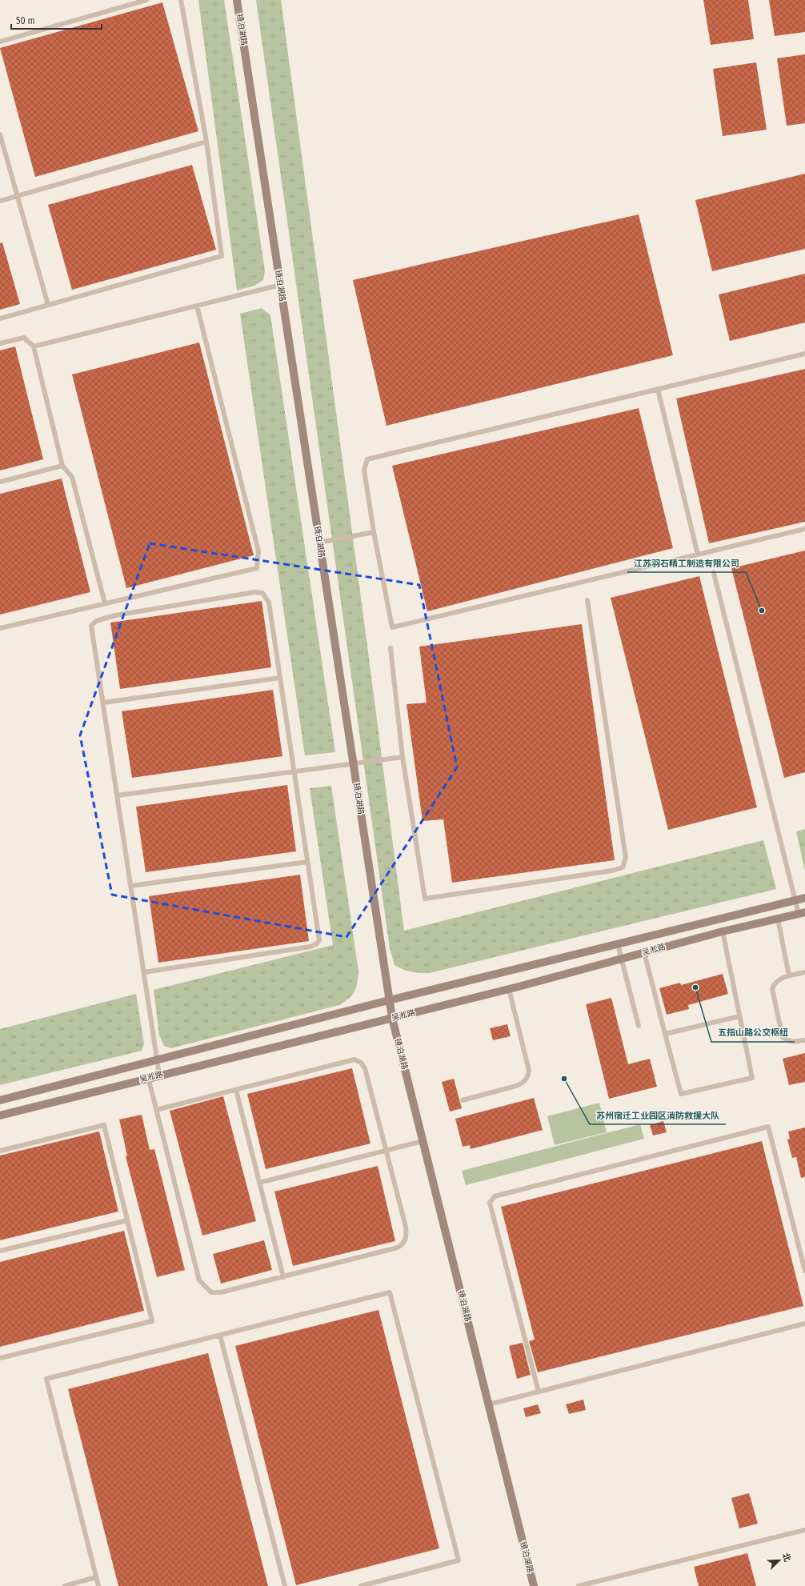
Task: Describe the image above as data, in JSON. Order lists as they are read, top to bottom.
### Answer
{
  "streets": {
    "main road": ["镜泊湖路", "吴淞路"]
  },
  "crossings": [
    ["镜泊湖路", "吴淞路"]
  ],
  "places": ["江苏羽石精工制造有限公司", "五指山路公交枢纽", "苏州宿迁工业园区消防救援大队"],
  "scale_bar": "50 m",
  "north": "top right"
}
